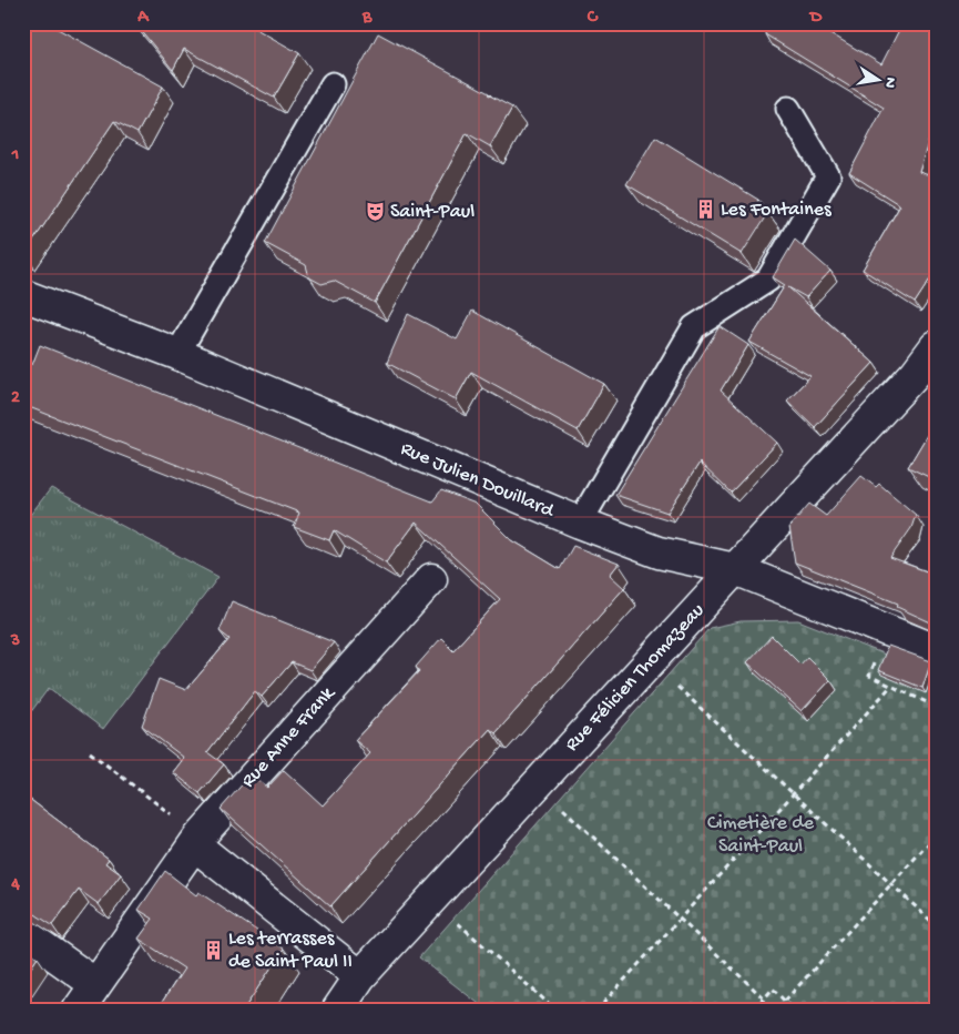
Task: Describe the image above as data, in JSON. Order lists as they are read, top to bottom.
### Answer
{
  "streets": {
    "street": ["Rue Julien Douillard", "Rue Félicien Thomazeau", "Rue Anne Frank"]
  },
  "crossings": [
    ["Rue Julien Douillard", "Rue Félicien Thomazeau"]
  ],
  "parks": ["Cimetière de Saint-Paul"],
  "places": {
    "building": ["Les Fontaines", "Les terrasses de Saint Paul II"],
    "theatre": ["Saint-Paul"]
  },
  "north": "right",
  "grid": {
    "columns": [
      "A",
      "B",
      "C",
      "D"
    ],
    "rows": [
      "1",
      "2",
      "3",
      "4"
    ]
  }
}
